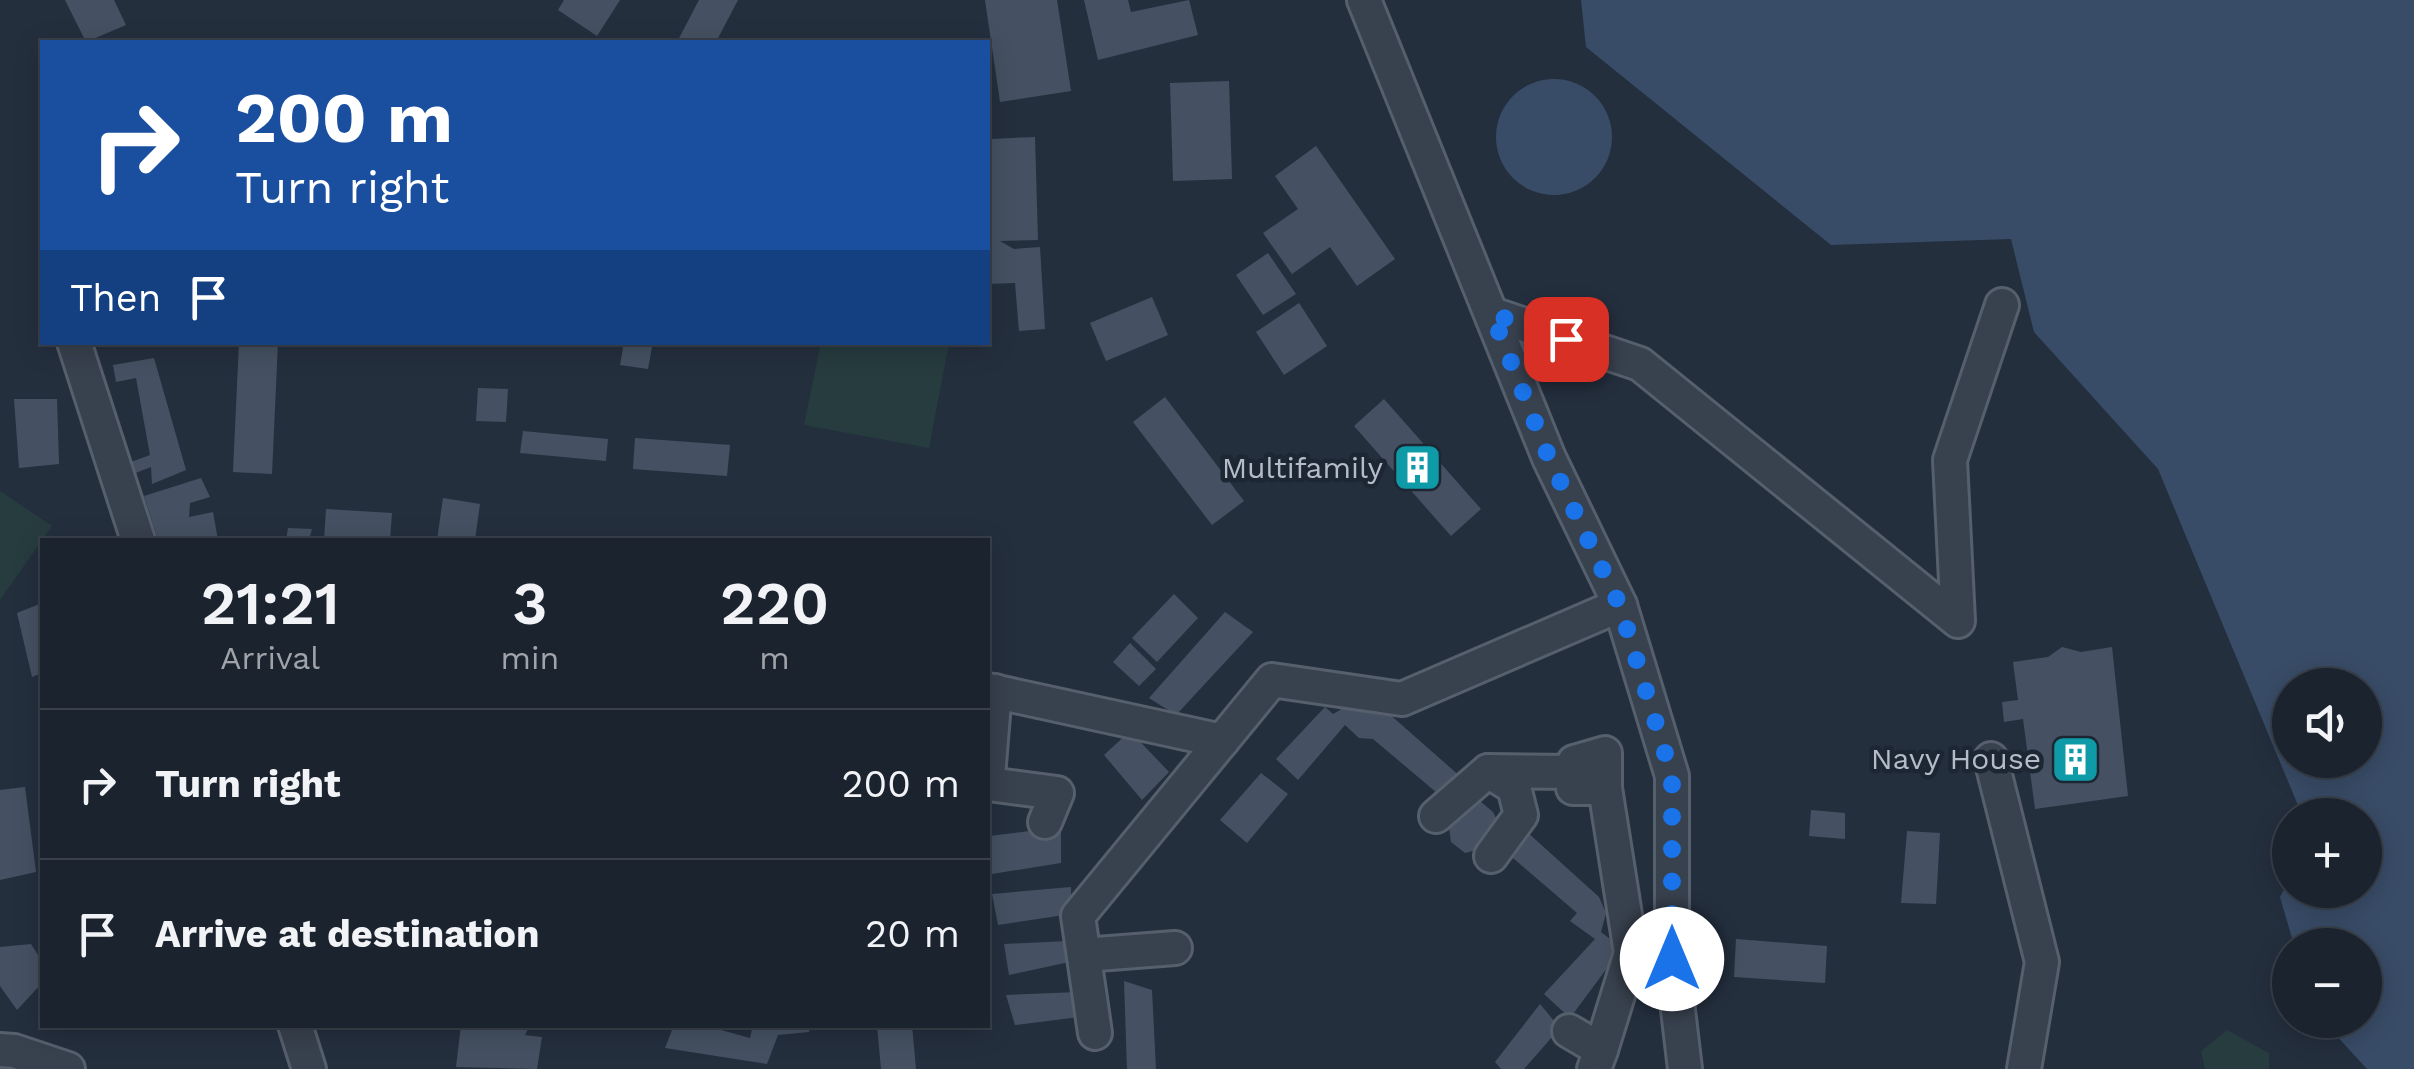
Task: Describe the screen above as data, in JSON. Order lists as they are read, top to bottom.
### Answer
{
  "places": {
    "building": ["Multifamily", "Navy House"]
  },
  "page": {
    "turn": ["200 m", "Turn right"],
    "then": "Then",
    "eta": [
      "21:21",
      "Arrival",
      "3",
      "min",
      "220",
      "m"
    ],
    "map_buttons": ["+", "−"],
    "list": [
      {
        "name": "Turn right",
        "value": "200 m"
      },
      {
        "name": "Arrive at destination",
        "value": "20 m"
      }
    ]
  }
}
